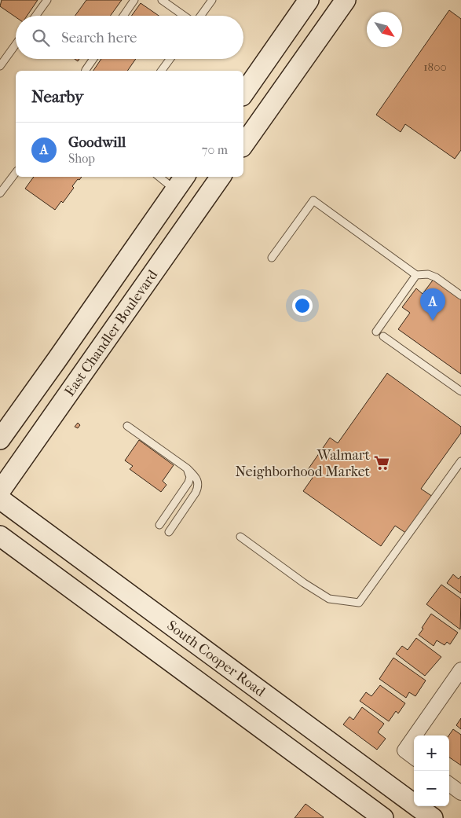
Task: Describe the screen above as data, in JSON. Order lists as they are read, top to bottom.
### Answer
{
  "streets": {
    "main road": ["East Chandler Boulevard", "South Cooper Road"]
  },
  "places": {
    "supermarket": ["Walmart Neighborhood Market"]
  },
  "house_numbers": ["1800"],
  "north": "bottom right",
  "page": {
    "search": "Search here",
    "heading": "Nearby",
    "list": [
      {
        "mark": "A",
        "name": "Goodwill",
        "note": "Shop",
        "value": "70 m"
      }
    ],
    "pins": "A",
    "map_buttons": ["+", "−"]
  }
}
